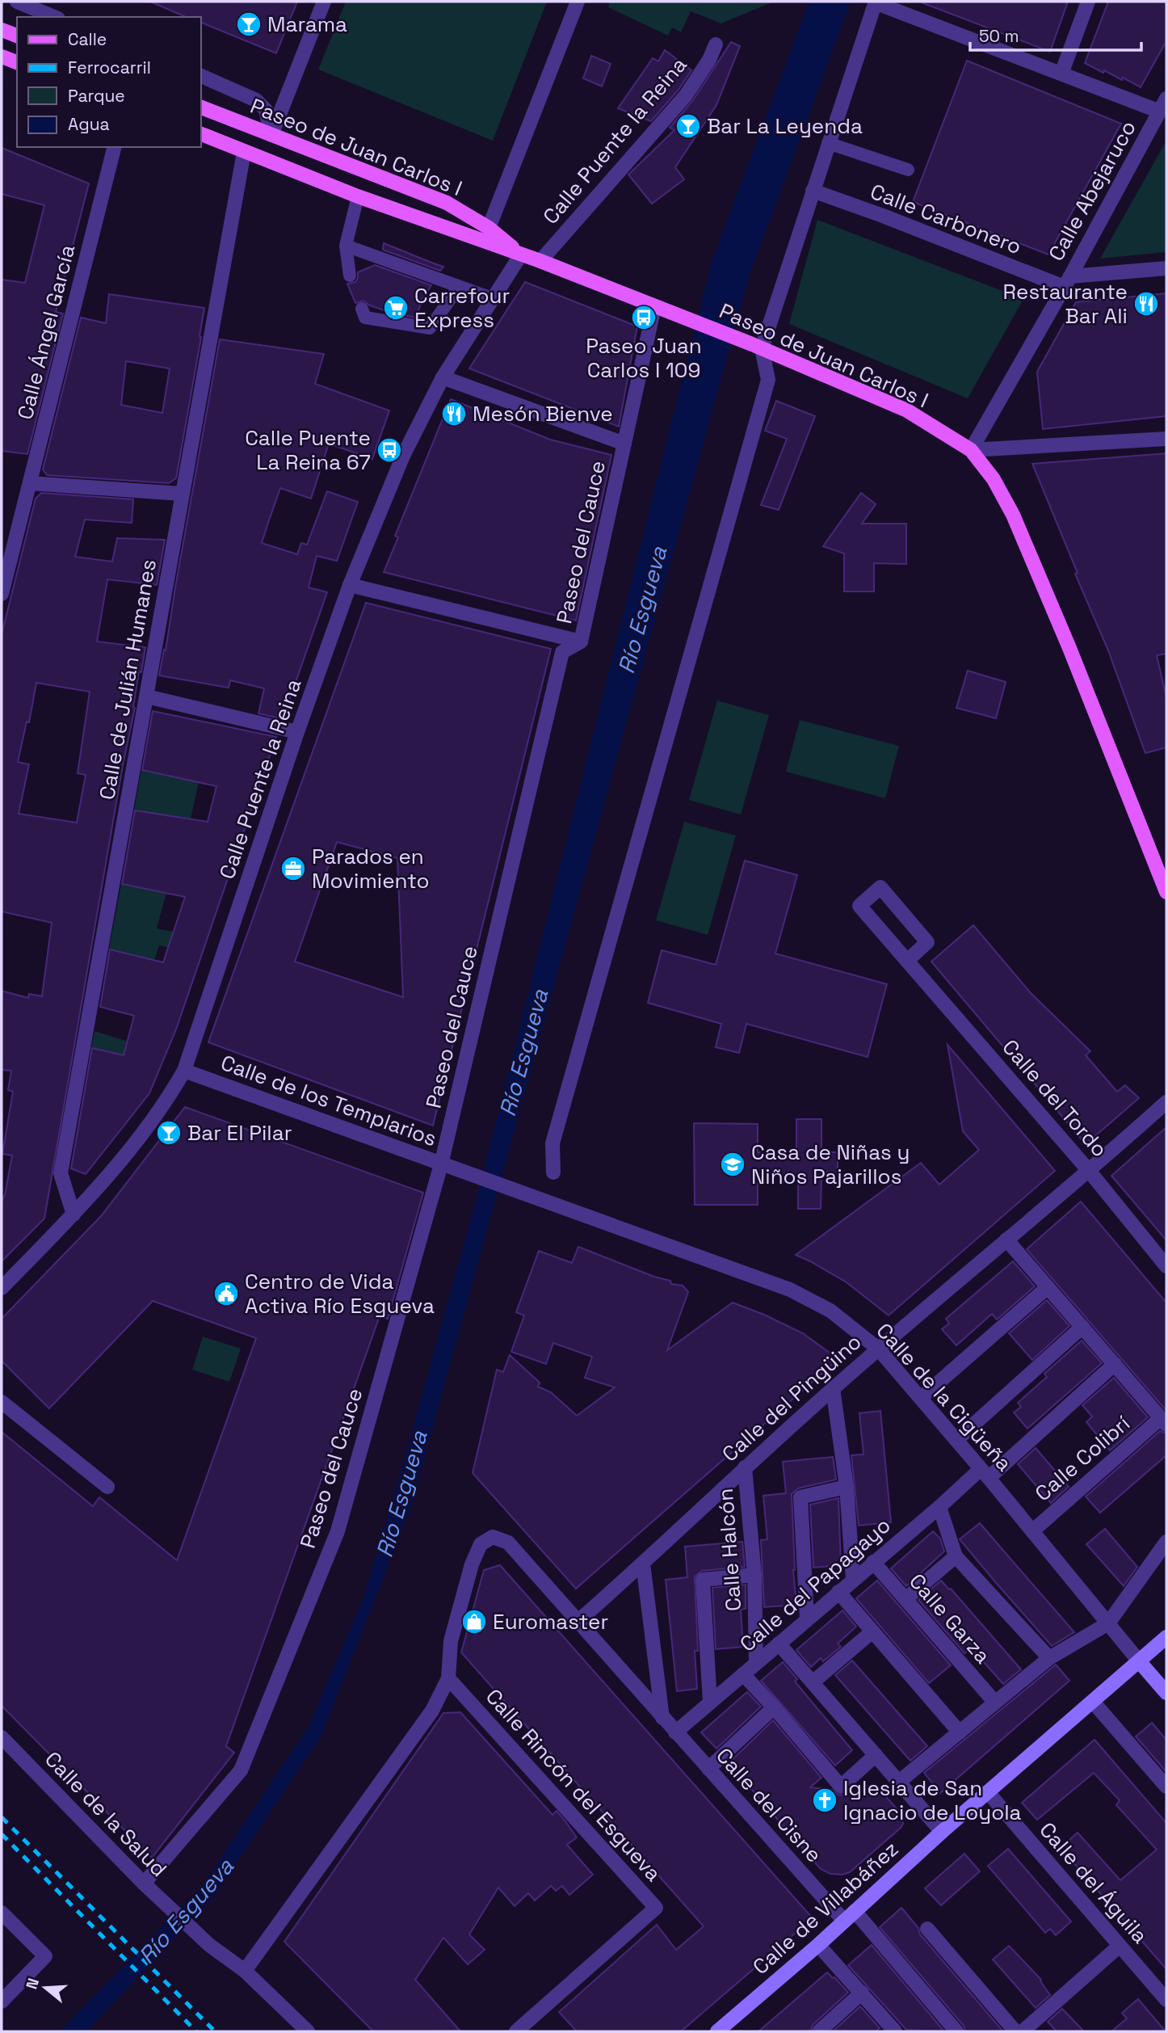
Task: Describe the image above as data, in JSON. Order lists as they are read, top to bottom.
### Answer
{
  "streets": {
    "main road": ["Paseo de Juan Carlos I", "Calle de la Cigüeña", "Calle de Villabáñez"],
    "street": [
      "Calle Puente la Reina",
      "Calle Abejaruco",
      "Calle Carbonero",
      "Calle Ángel García",
      "Paseo del Cauce",
      "Calle de Julián Humanes",
      "Calle del Tordo",
      "Calle de los Templarios",
      "Calle del Pingüino",
      "Calle Colibrí",
      "Calle Halcón",
      "Calle del Papagayo",
      "Calle Garza",
      "Calle Rincón del Esgueva",
      "Calle del Cisne",
      "Calle de la Salud",
      "Calle del Águila"
    ]
  },
  "crossings": [
    ["Calle Puente la Reina", "Paseo de Juan Carlos I"],
    ["Calle Puente la Reina", "Calle de Julián Humanes"],
    ["Calle Puente la Reina", "Calle de los Templarios"],
    ["Paseo de Juan Carlos I", "Calle Abejaruco"],
    ["Paseo de Juan Carlos I", "Paseo del Cauce"],
    ["Paseo de Juan Carlos I", "Calle de Julián Humanes"],
    ["Calle Abejaruco", "Calle Carbonero"],
    ["Paseo del Cauce", "Calle de los Templarios"],
    ["Paseo del Cauce", "Calle de la Salud"],
    ["Calle del Tordo", "Calle del Pingüino"],
    ["Calle de los Templarios", "Calle de la Cigüeña"],
    ["Calle de la Cigüeña", "Calle del Pingüino"],
    ["Calle de la Cigüeña", "Calle Colibrí"],
    ["Calle de la Cigüeña", "Calle del Papagayo"],
    ["Calle de la Cigüeña", "Calle de Villabáñez"],
    ["Calle del Pingüino", "Calle Halcón"],
    ["Calle del Pingüino", "Calle del Cisne"],
    ["Calle Halcón", "Calle del Papagayo"],
    ["Calle del Papagayo", "Calle Garza"],
    ["Calle del Papagayo", "Calle del Cisne"],
    ["Calle Rincón del Esgueva", "Calle del Cisne"],
    ["Calle del Cisne", "Calle de Villabáñez"],
    ["Calle del Águila", "Calle de Villabáñez"]
  ],
  "water": ["Río Esgueva"],
  "places": {
    "bar": ["Marama", "Bar La Leyenda", "Bar El Pilar"],
    "restaurant": ["Restaurante Bar Ali", "Mesón Bienve"],
    "supermarket": ["Carrefour Express"],
    "bus stop": ["Paseo Juan Carlos I 109", "Calle Puente La Reina 67"],
    "office": ["Parados en Movimiento"],
    "school or university": ["Casa de Niñas y Niños Pajarillos"],
    "public building": ["Centro de Vida Activa Río Esgueva"],
    "shop": ["Euromaster"],
    "church": ["Iglesia de San Ignacio de Loyola"]
  },
  "legend": [
    "Calle",
    "Ferrocarril",
    "Parque",
    "Agua"
  ],
  "scale_bar": "50 m",
  "north": "left"
}
